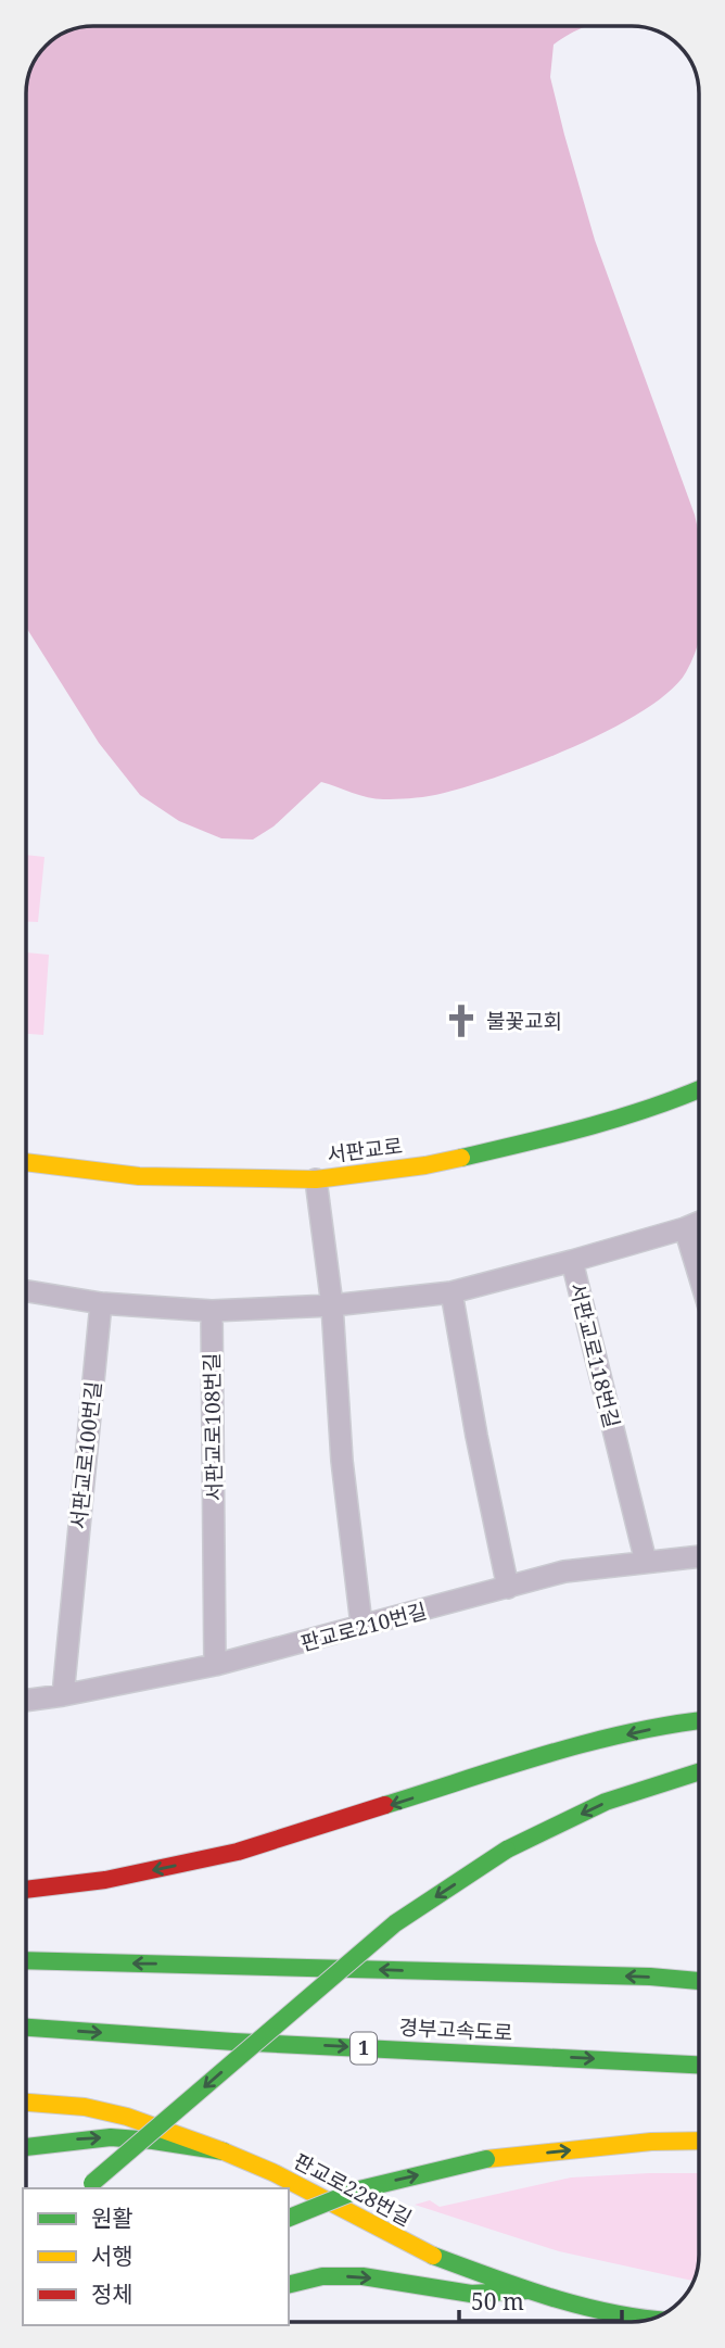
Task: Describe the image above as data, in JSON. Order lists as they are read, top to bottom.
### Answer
{
  "streets": {
    "main road": [
      "서판교로",
      "경부고속도로",
      "1",
      "판교로228번길"
    ],
    "street": [
      "서판교로118번길",
      "서판교로108번길",
      "서판교로100번길",
      "판교로210번길"
    ]
  },
  "crossings": [
    ["서판교로118번길", "판교로210번길"],
    ["서판교로108번길", "판교로210번길"],
    ["서판교로100번길", "판교로210번길"]
  ],
  "places": {
    "church": ["불꽃교회"]
  },
  "legend": ["원활", "서행", "정체"],
  "scale_bar": "50 m"
}
